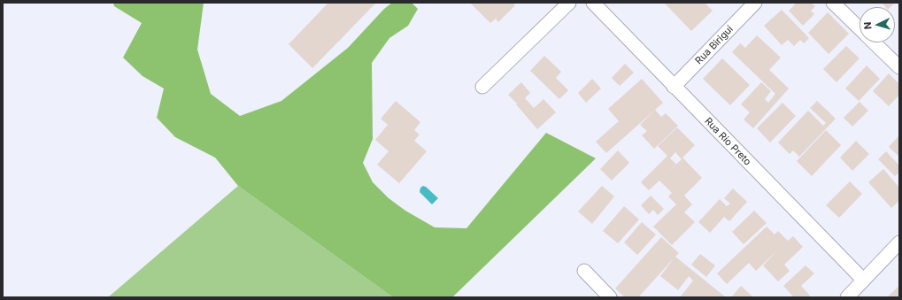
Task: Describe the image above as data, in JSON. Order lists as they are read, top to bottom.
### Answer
{
  "streets": {
    "street": ["Rua Birigui", "Rua Río Preto"]
  },
  "crossings": [
    ["Rua Birigui", "Rua Río Preto"]
  ],
  "north": "left"
}
